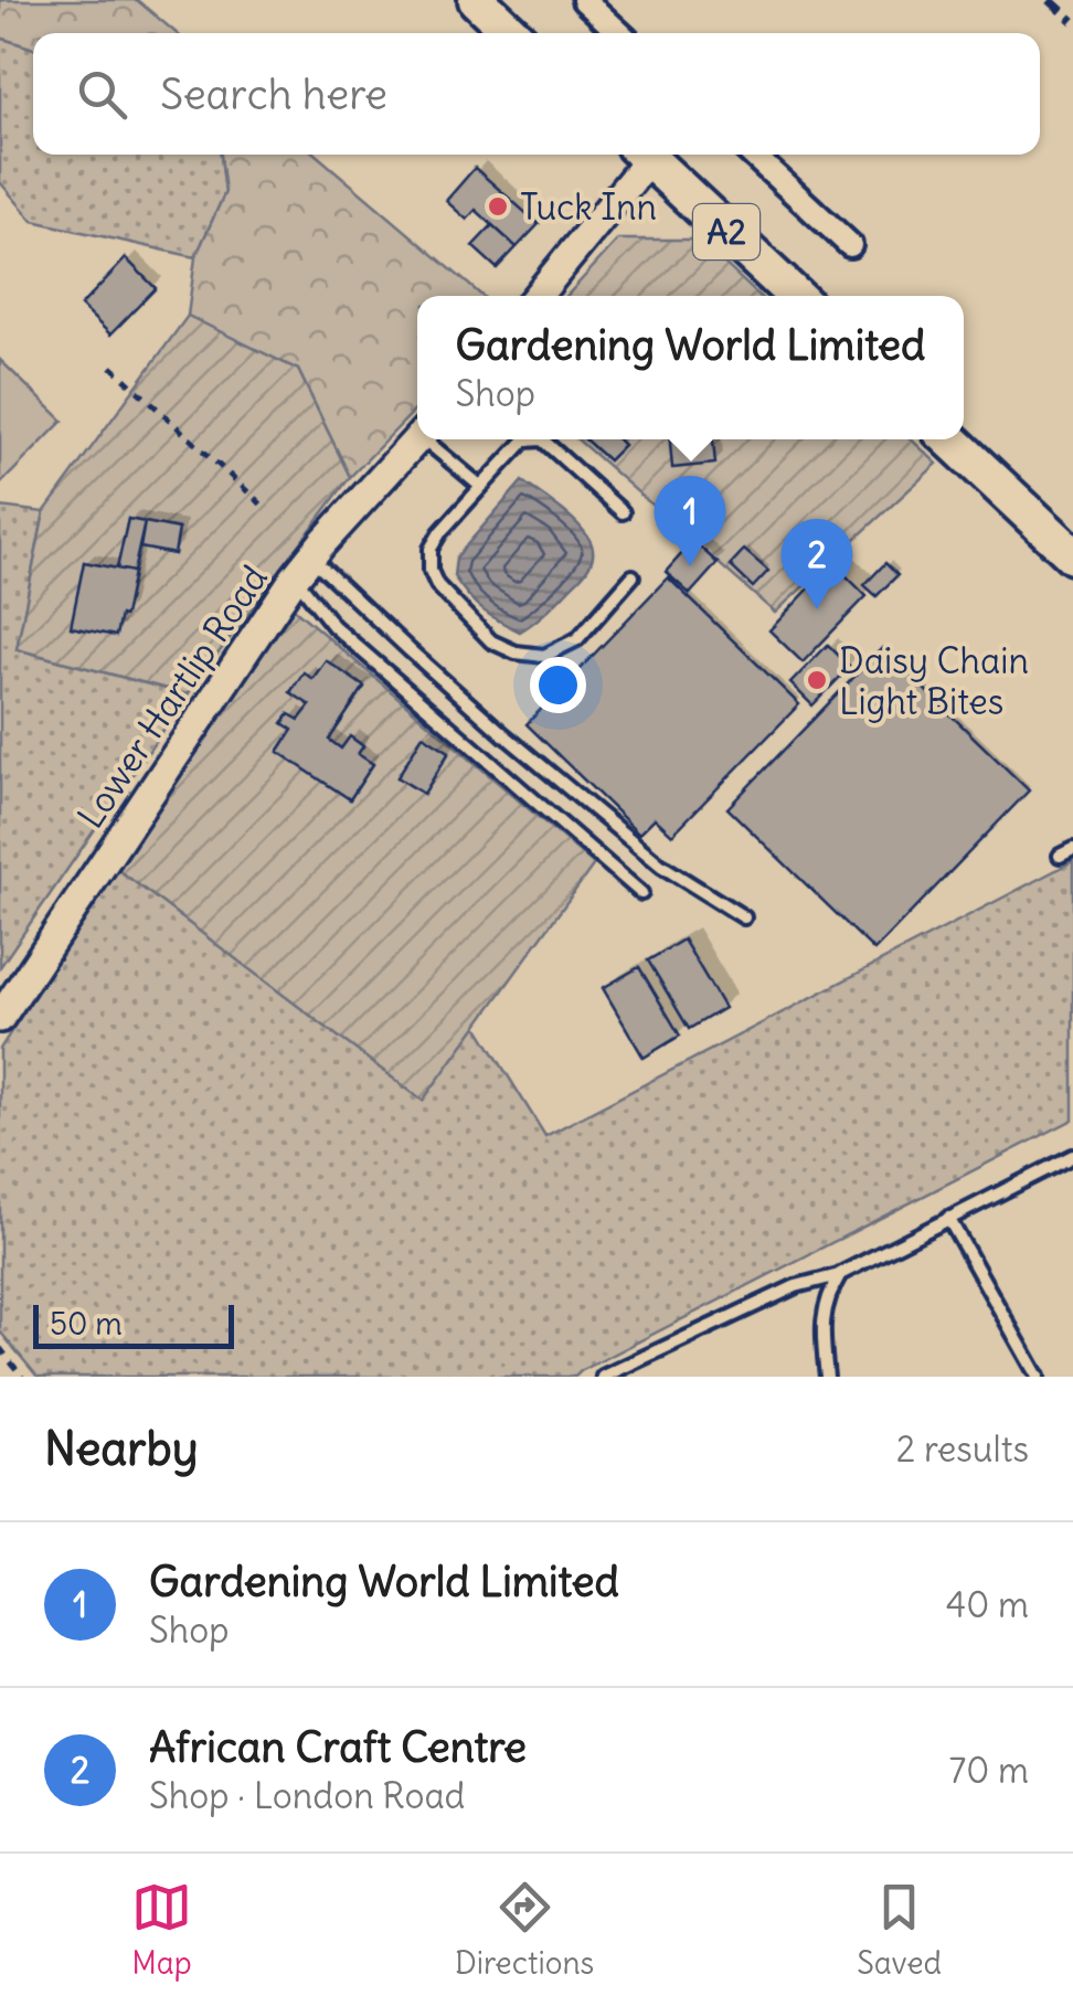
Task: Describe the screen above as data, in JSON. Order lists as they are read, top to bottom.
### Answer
{
  "streets": {
    "main road": ["A2"],
    "street": ["Lower Hartlip Road"]
  },
  "places": ["Tuck Inn", "Daisy Chain Light Bites"],
  "scale_bar": "50 m",
  "page": {
    "search": "Search here",
    "popup": ["Gardening World Limited", "Shop"],
    "pins": ["1", "2"],
    "scale": "50 m",
    "heading": ["Nearby", "2 results"],
    "list": [
      {
        "mark": "1",
        "name": "Gardening World Limited",
        "note": "Shop",
        "value": "40 m"
      },
      {
        "mark": "2",
        "name": "African Craft Centre",
        "note": "Shop · London Road",
        "value": "70 m"
      }
    ],
    "nav": ["Map", "Directions", "Saved"]
  }
}
